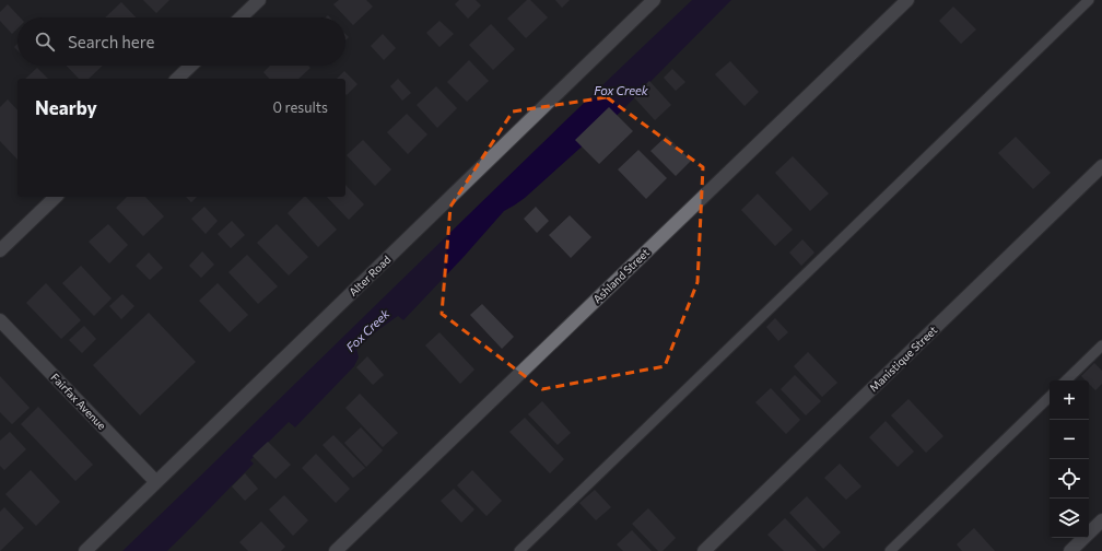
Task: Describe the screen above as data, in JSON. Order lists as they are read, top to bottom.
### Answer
{
  "streets": {
    "street": [
      "Alter Road",
      "Ashland Street",
      "Manistique Street",
      "Fairfax Avenue"
    ]
  },
  "crossings": [
    ["Alter Road", "Fairfax Avenue"]
  ],
  "water": ["Fox Creek"],
  "page": {
    "search": "Search here",
    "heading": ["Nearby", "0 results"],
    "map_buttons": ["+", "−"]
  }
}
